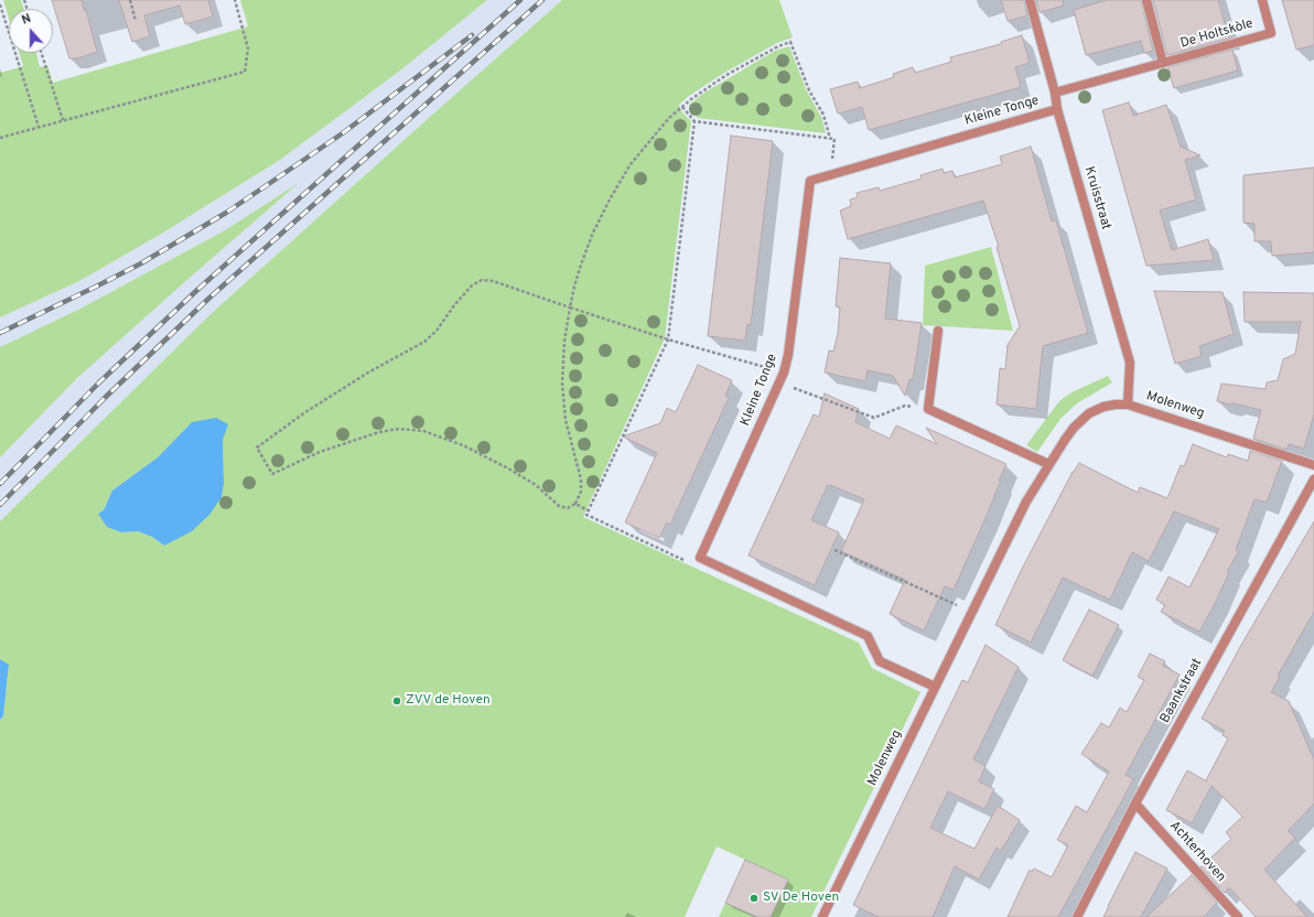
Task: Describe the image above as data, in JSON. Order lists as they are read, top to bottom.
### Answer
{
  "streets": {
    "street": [
      "De Holtskòle",
      "Kleine Tonge",
      "Kruisstraat",
      "Molenweg",
      "Baankstraat",
      "Achterhoven"
    ]
  },
  "crossings": [
    ["De Holtskòle", "Kruisstraat"],
    ["Kleine Tonge", "Kruisstraat"],
    ["Kruisstraat", "Molenweg"],
    ["Baankstraat", "Achterhoven"]
  ],
  "places": ["ZVV de Hoven", "SV De Hoven"],
  "north": "top"
}
